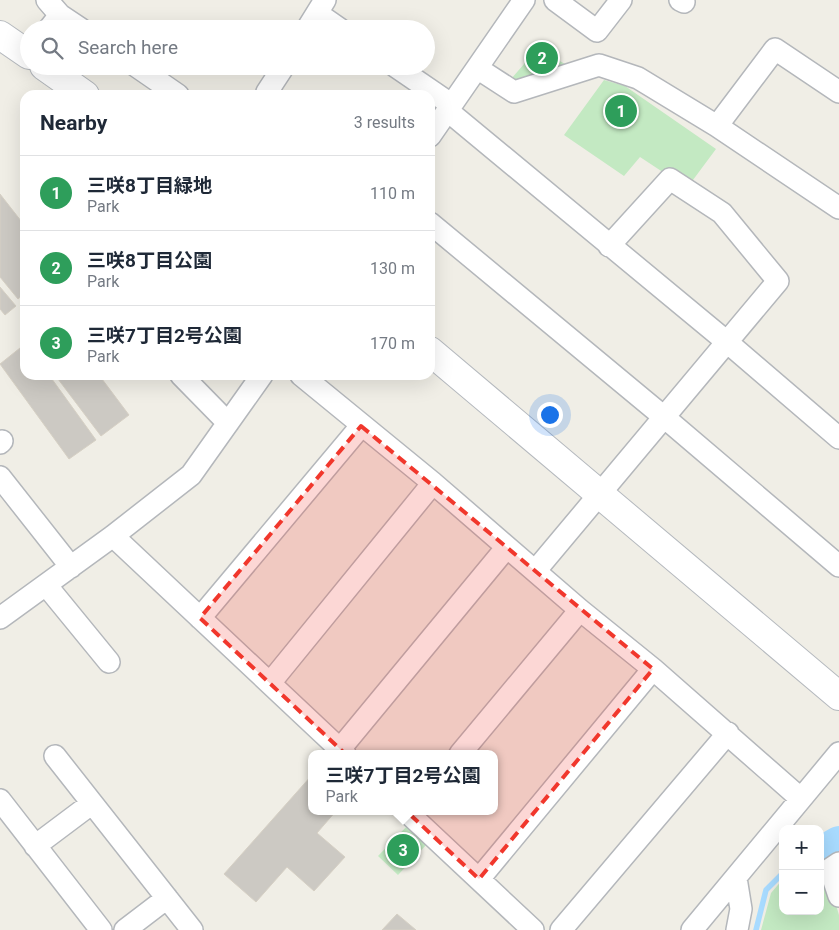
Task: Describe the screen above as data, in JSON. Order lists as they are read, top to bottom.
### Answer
{
  "page": {
    "search": "Search here",
    "pins": ["2", "1", "3"],
    "heading": ["Nearby", "3 results"],
    "list": [
      {
        "mark": "1",
        "name": "三咲8丁目緑地",
        "note": "Park",
        "value": "110 m"
      },
      {
        "mark": "2",
        "name": "三咲8丁目公園",
        "note": "Park",
        "value": "130 m"
      },
      {
        "mark": "3",
        "name": "三咲7丁目2号公園",
        "note": "Park",
        "value": "170 m"
      }
    ],
    "popup": ["三咲7丁目2号公園", "Park"],
    "map_buttons": ["+", "−"]
  }
}
